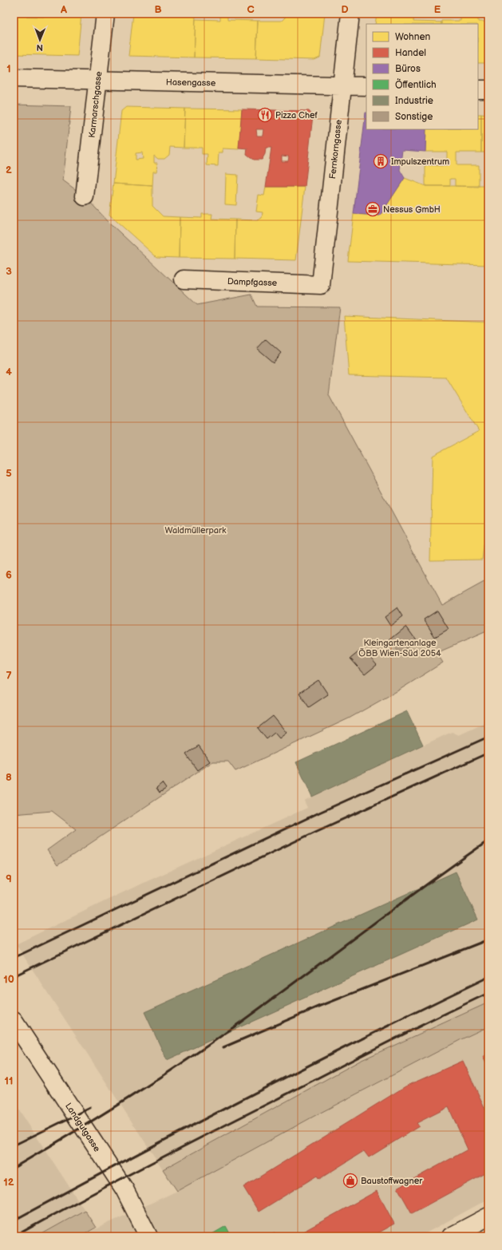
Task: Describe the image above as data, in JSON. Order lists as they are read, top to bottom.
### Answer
{
  "streets": {
    "street": [
      "Hasengasse",
      "Karmarschgasse",
      "Fernkorngasse",
      "Dampfgasse",
      "Landgutgasse"
    ]
  },
  "crossings": [
    ["Hasengasse", "Karmarschgasse"],
    ["Hasengasse", "Fernkorngasse"],
    ["Fernkorngasse", "Dampfgasse"]
  ],
  "parks": ["Waldmüllerpark", "Kleingartenanlage ÖBB Wien-Süd 2054"],
  "places": {
    "restaurant": ["Pizza Chef"],
    "building": ["Impulszentrum"],
    "office": ["Nessus GmbH"],
    "shop": ["Baustoffwagner"]
  },
  "legend": [
    "Wohnen",
    "Handel",
    "Büros",
    "Öffentlich",
    "Industrie",
    "Sonstige"
  ],
  "north": "bottom",
  "grid": {
    "columns": [
      "A",
      "B",
      "C",
      "D",
      "E"
    ],
    "rows": [
      "1",
      "2",
      "3",
      "4",
      "5",
      "6",
      "7",
      "8",
      "9",
      "10",
      "11",
      "12"
    ]
  }
}
